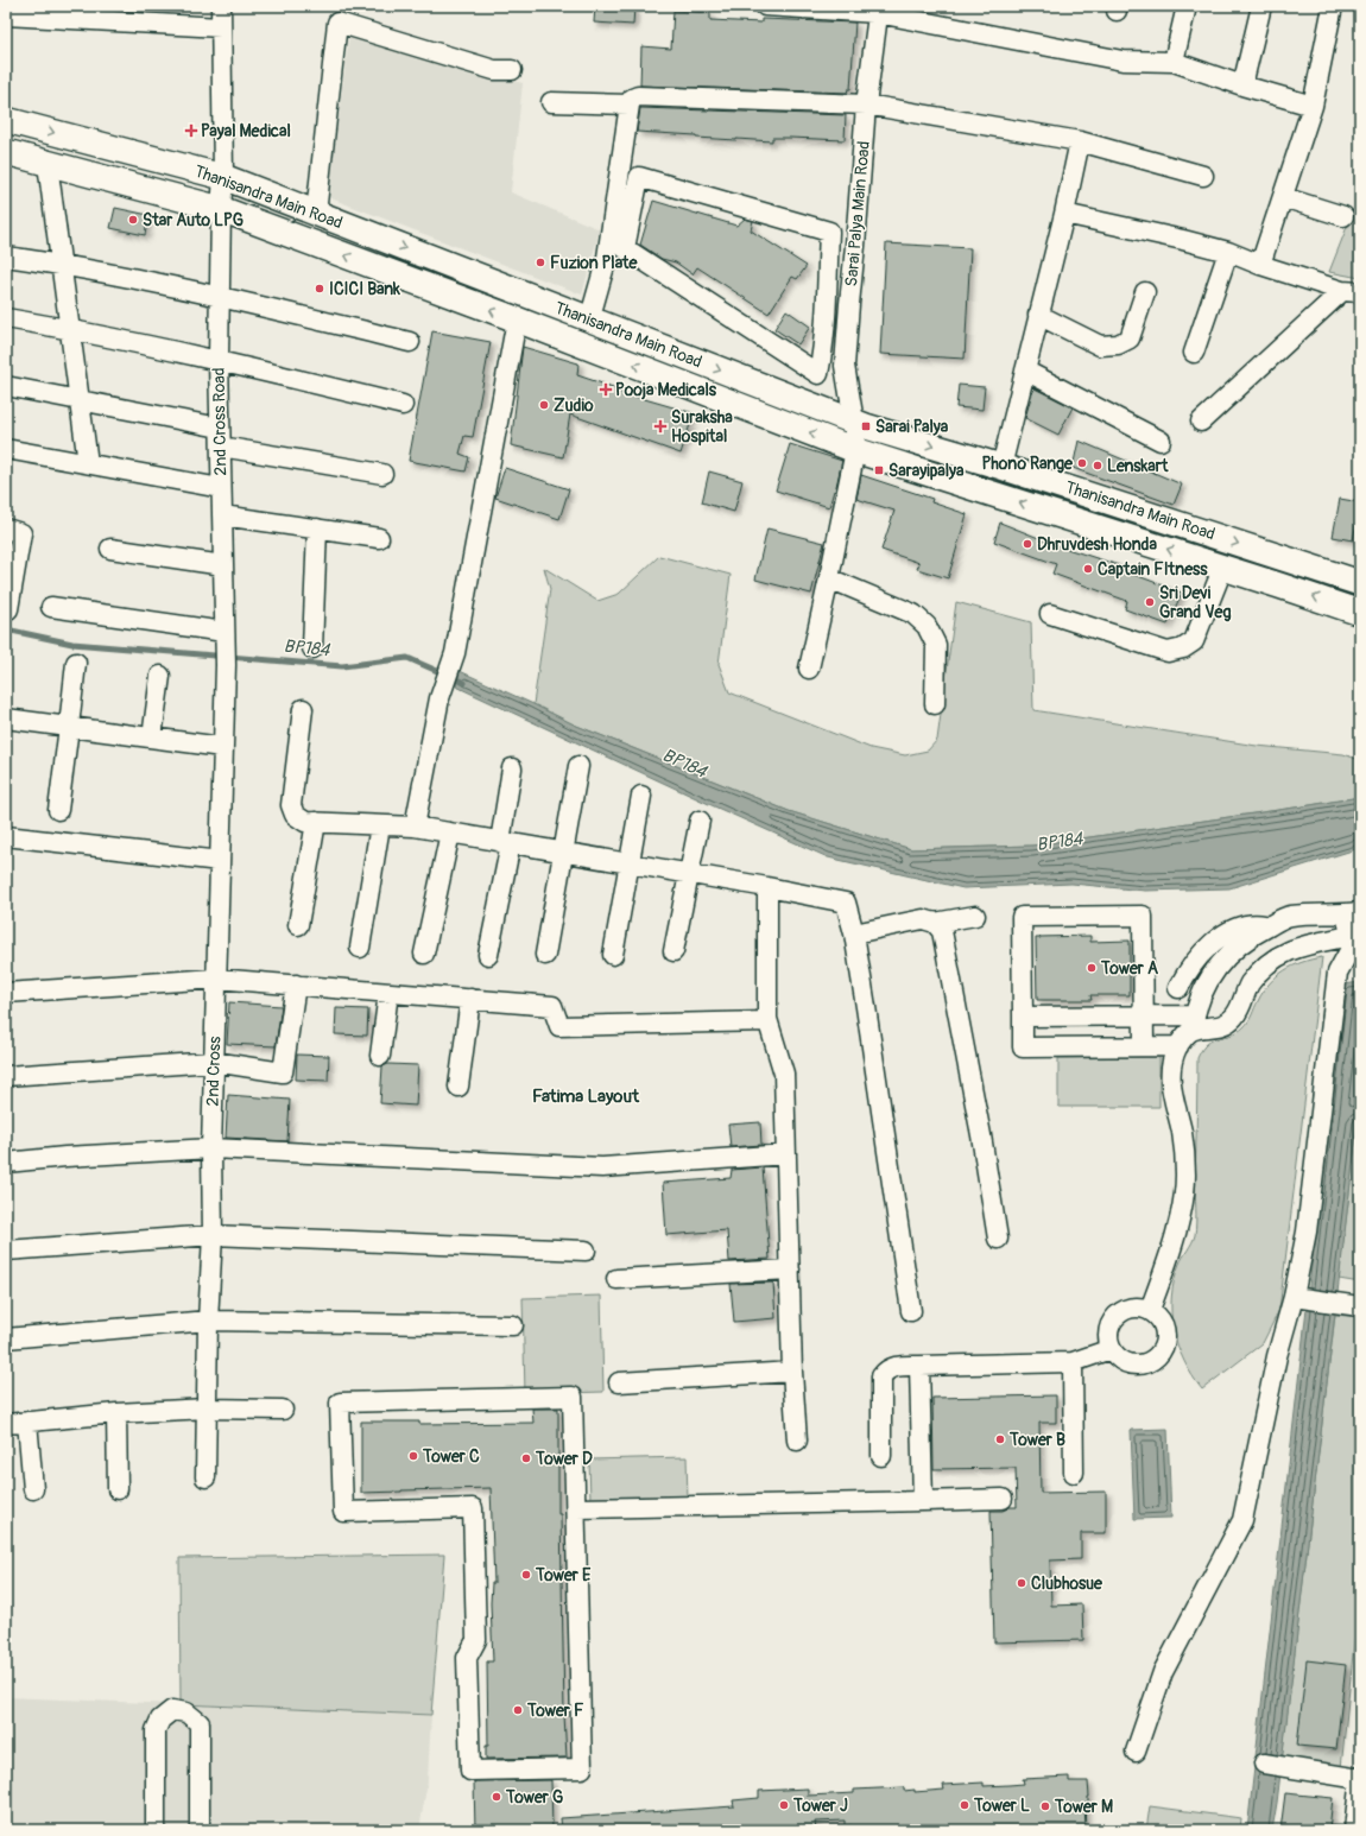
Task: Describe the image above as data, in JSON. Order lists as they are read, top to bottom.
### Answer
{
  "streets": {
    "main road": ["Thanisandra Main Road"],
    "street": ["Sarai Palya Main Road", "2nd Cross Road", "2nd Cross"]
  },
  "crossings": [
    ["Thanisandra Main Road", "Sarai Palya Main Road"],
    ["Thanisandra Main Road", "2nd Cross Road"],
    ["2nd Cross Road", "2nd Cross"]
  ],
  "districts": ["Fatima Layout"],
  "water": ["BP184"],
  "places": {
    "health": ["Payal Medical", "Pooja Medicals", "Suraksha Hospital"],
    "other": [
      "Star Auto LPG",
      "Fuzion Plate",
      "ICICI Bank",
      "Zudio",
      "Phono Range",
      "Lenskart",
      "Dhruvdesh Honda",
      "Captain FItness",
      "Sri Devi Grand Veg",
      "Tower A",
      "Tower B",
      "Tower C",
      "Tower D",
      "Tower E",
      "Clubhosue",
      "Tower F",
      "Tower G",
      "Tower J",
      "Tower L",
      "Tower M"
    ],
    "transit": ["Sarai Palya", "Sarayipalya"]
  }
}
